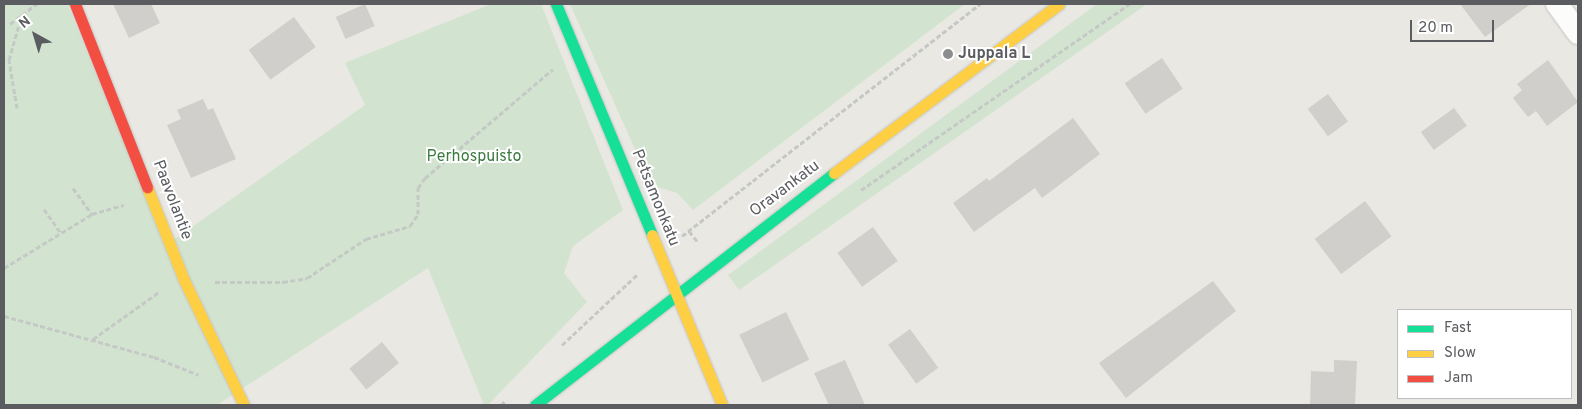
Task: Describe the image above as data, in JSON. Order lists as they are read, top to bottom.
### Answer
{
  "streets": {
    "street": ["Oravankatu", "Petsamonkatu", "Paavolantie"]
  },
  "crossings": [
    ["Oravankatu", "Petsamonkatu"]
  ],
  "parks": ["Perhospuisto"],
  "places": ["Juppala L"],
  "legend": ["Fast", "Slow", "Jam"],
  "scale_bar": "20 m",
  "north": "top left"
}
